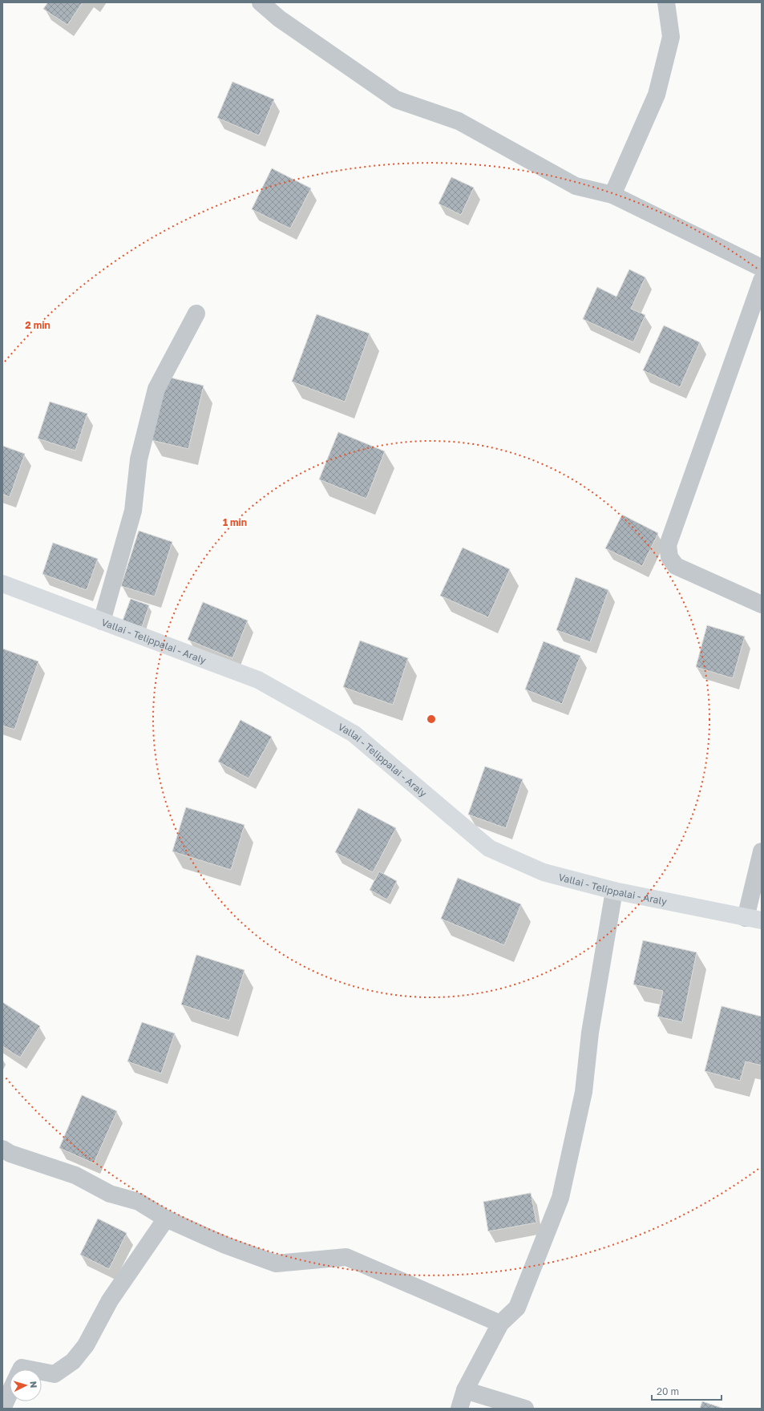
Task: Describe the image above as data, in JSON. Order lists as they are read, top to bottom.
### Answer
{
  "streets": {
    "main road": ["Vallai - Telippalai - Araly"]
  },
  "scale_bar": "20 m",
  "north": "right",
  "rings": ["2 min", "1 min"]
}
